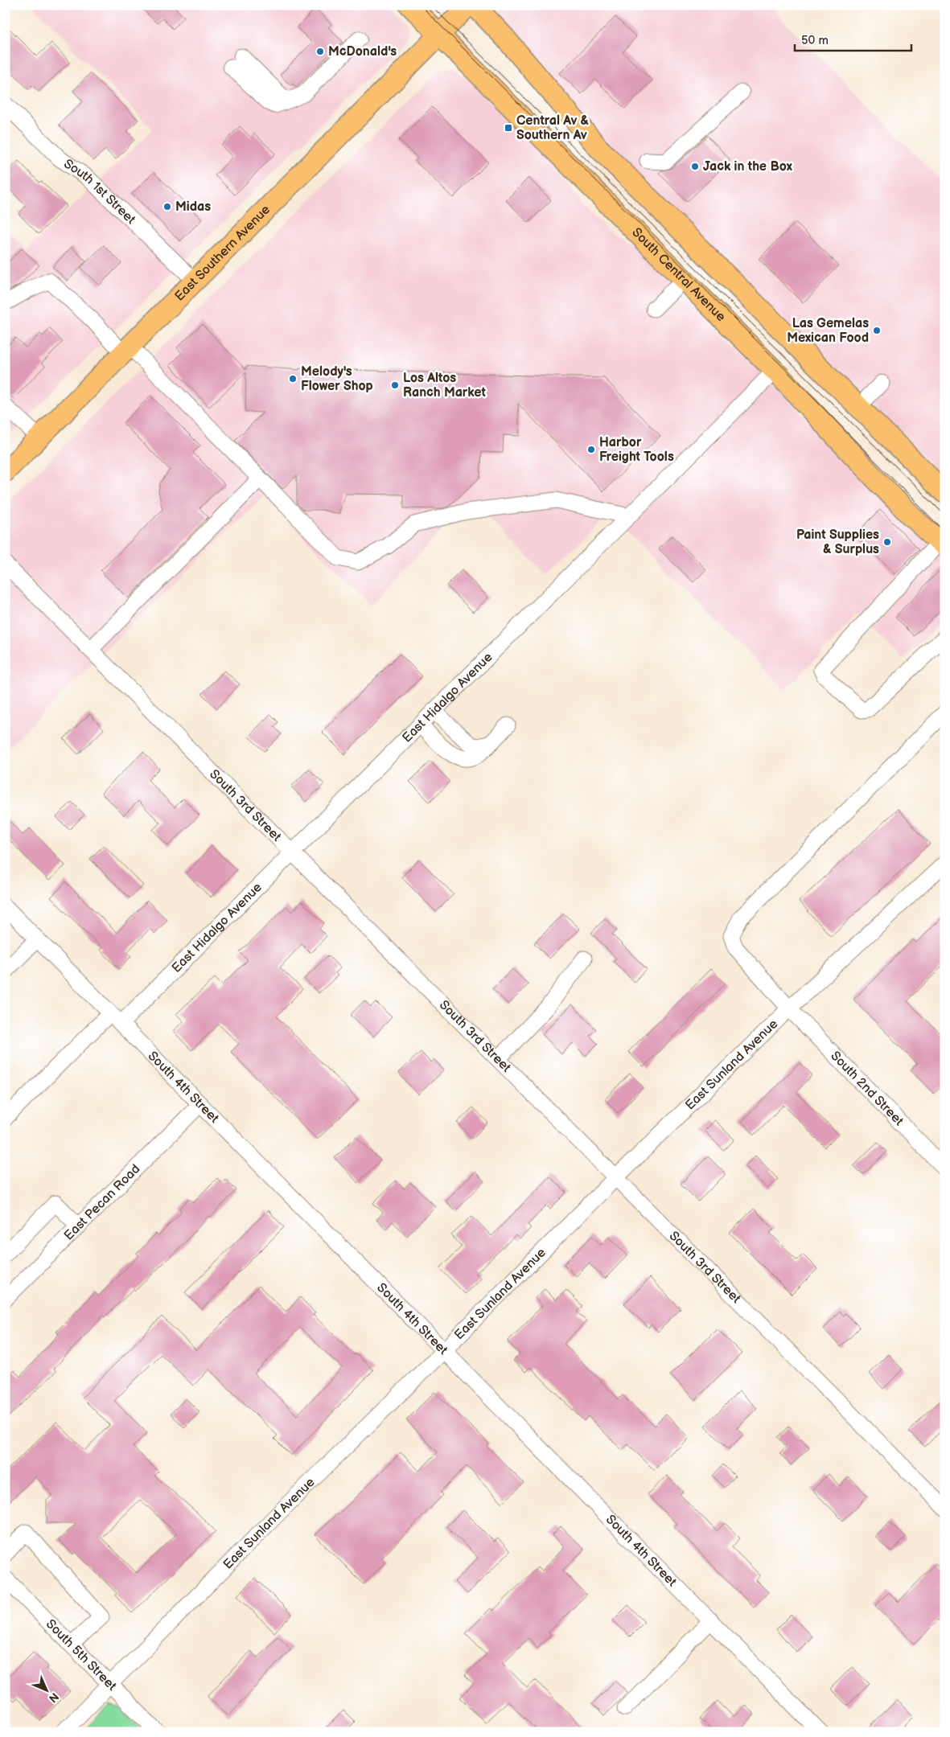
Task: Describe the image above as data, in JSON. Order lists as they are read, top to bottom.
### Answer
{
  "streets": {
    "main road": ["East Southern Avenue", "South Central Avenue"],
    "street": [
      "South 1st Street",
      "East Hidalgo Avenue",
      "South 3rd Street",
      "East Sunland Avenue",
      "South 4th Street",
      "South 2nd Street",
      "East Pecan Road",
      "South 5th Street"
    ]
  },
  "crossings": [
    ["South 1st Street", "East Southern Avenue"],
    ["East Southern Avenue", "South Central Avenue"],
    ["South Central Avenue", "East Hidalgo Avenue"],
    ["East Hidalgo Avenue", "South 3rd Street"],
    ["East Hidalgo Avenue", "South 4th Street"],
    ["South 3rd Street", "East Sunland Avenue"],
    ["East Sunland Avenue", "South 4th Street"],
    ["East Sunland Avenue", "South 2nd Street"],
    ["East Sunland Avenue", "South 5th Street"],
    ["South 4th Street", "East Pecan Road"]
  ],
  "places": {
    "other": [
      "McDonald's",
      "Jack in the Box",
      "Midas",
      "Las Gemelas Mexican Food",
      "Melody's Flower Shop",
      "Los Altos Ranch Market",
      "Harbor Freight Tools",
      "Paint Supplies & Surplus"
    ],
    "transit": ["Central Av & Southern Av"]
  },
  "scale_bar": "50 m",
  "north": "bottom right"
}
